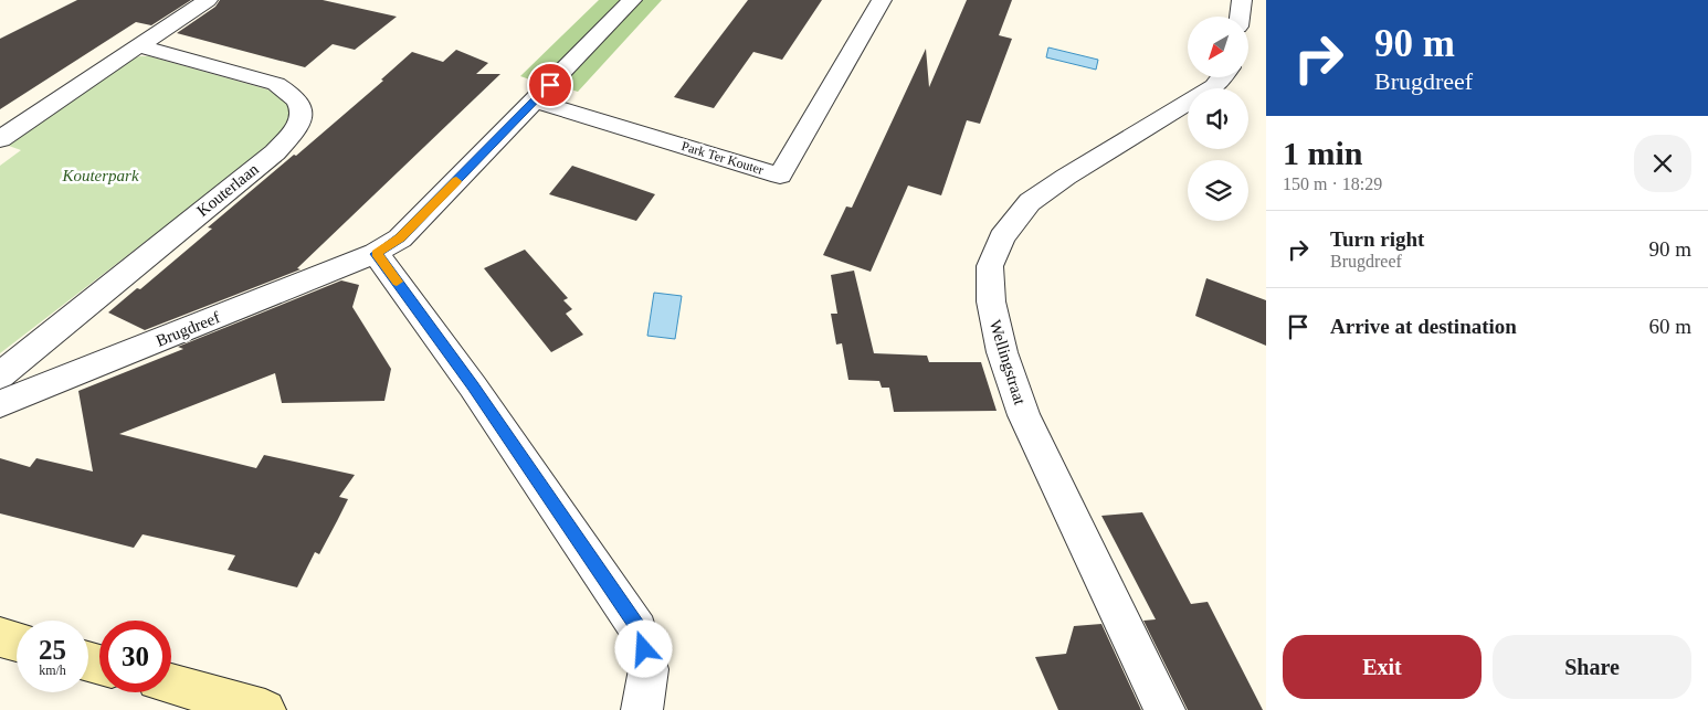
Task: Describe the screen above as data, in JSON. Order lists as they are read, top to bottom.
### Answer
{
  "streets": {
    "street": [
      "Park Ter Kouter",
      "Kouterlaan",
      "Brugdreef",
      "Wellingstraat"
    ]
  },
  "crossings": [
    ["Park Ter Kouter", "Brugdreef"]
  ],
  "parks": ["Kouterpark"],
  "north": "bottom left",
  "page": {
    "turn": ["90 m", "Brugdreef"],
    "heading": ["1 min", "150 m · 18:29"],
    "list": [
      {
        "name": "Turn right",
        "note": "Brugdreef",
        "value": "90 m"
      },
      {
        "name": "Arrive at destination",
        "value": "60 m"
      }
    ],
    "speed": "25 km/h",
    "limit": "30",
    "buttons": ["Exit", "Share"]
  }
}
